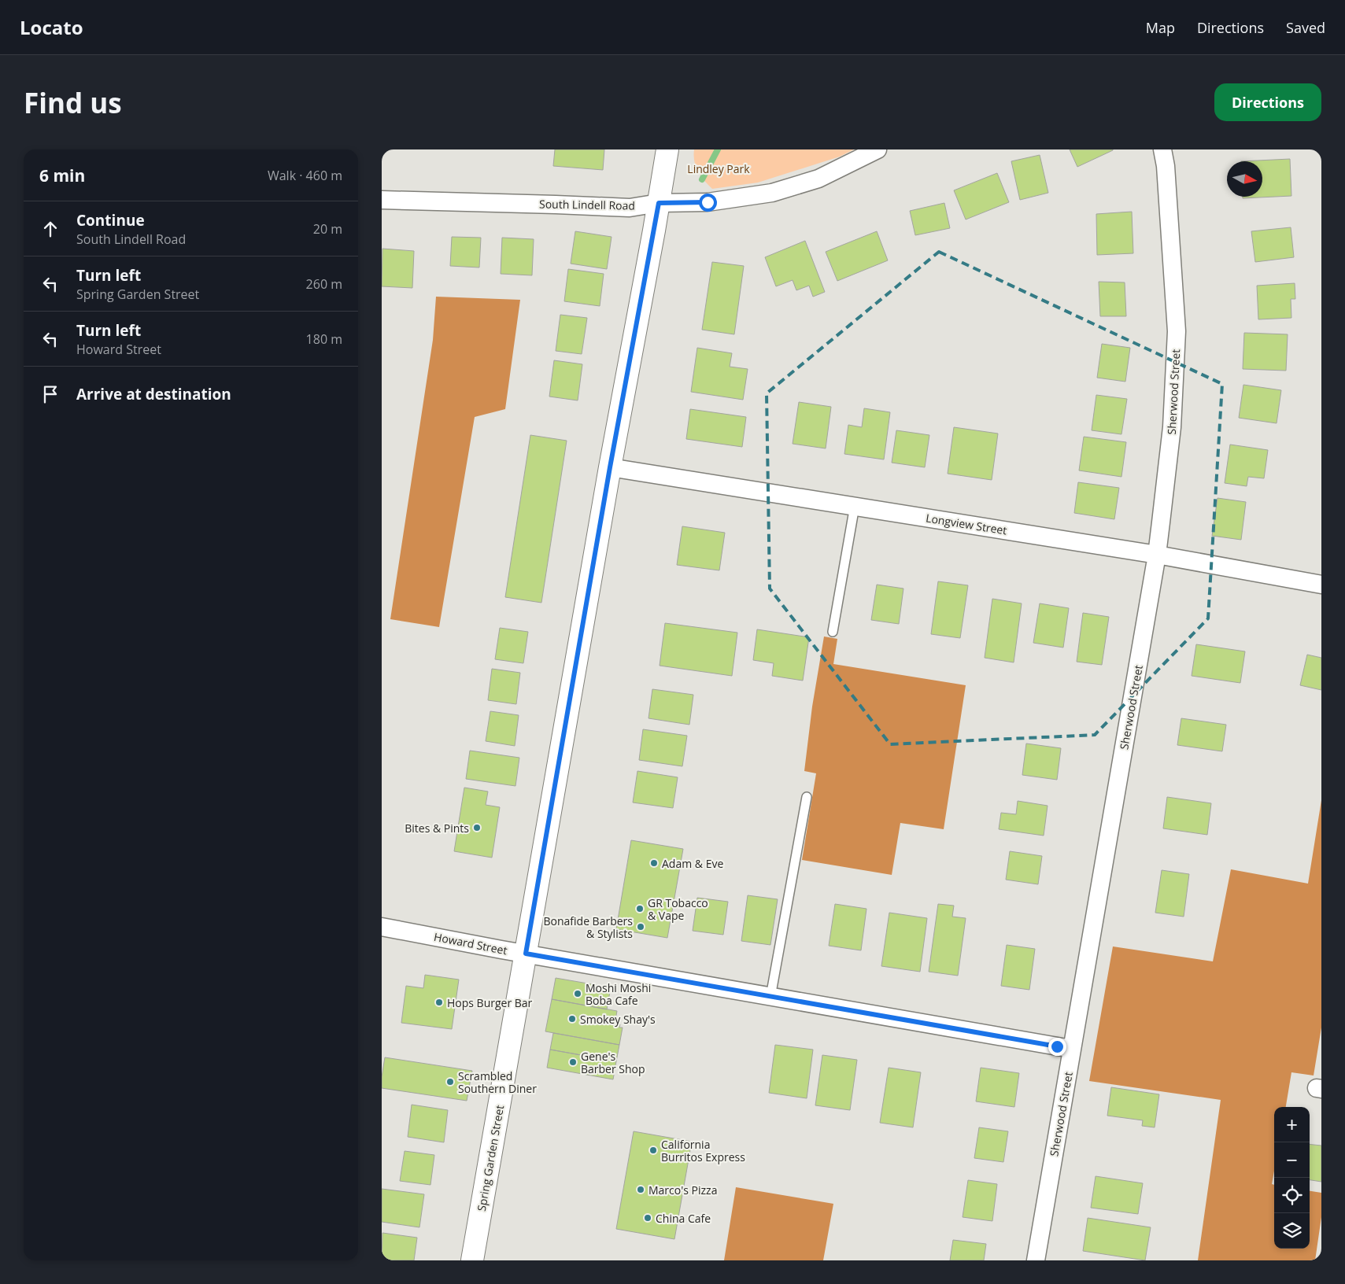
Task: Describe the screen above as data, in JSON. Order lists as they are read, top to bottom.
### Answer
{
  "streets": {
    "main road": ["Spring Garden Street"],
    "street": [
      "South Lindell Road",
      "Sherwood Street",
      "Longview Street",
      "Howard Street"
    ]
  },
  "crossings": [
    ["South Lindell Road", "Spring Garden Street"],
    ["Sherwood Street", "Longview Street"],
    ["Sherwood Street", "Howard Street"],
    ["Longview Street", "Spring Garden Street"],
    ["Howard Street", "Spring Garden Street"]
  ],
  "parks": ["Lindley Park"],
  "places": [
    "Bites & Pints",
    "Adam & Eve",
    "GR Tobacco & Vape",
    "Bonafide Barbers & Stylists",
    "Moshi Moshi Boba Cafe",
    "Hops Burger Bar",
    "Smokey Shay's",
    "Gene's Barber Shop",
    "Scrambled Southern Diner",
    "California Burritos Express",
    "Marco's Pizza",
    "China Cafe"
  ],
  "north": "right",
  "page": {
    "header": "Locato",
    "nav": ["Map", "Directions", "Saved"],
    "buttons": "Directions",
    "title": "Find us",
    "heading": ["6 min", "Walk · 460 m"],
    "list": [
      ["Continue", "South Lindell Road", "20 m"],
      ["Turn left", "Spring Garden Street", "260 m"],
      ["Turn left", "Howard Street", "180 m"],
      "Arrive at destination"
    ],
    "map_buttons": ["+", "−"]
  }
}
